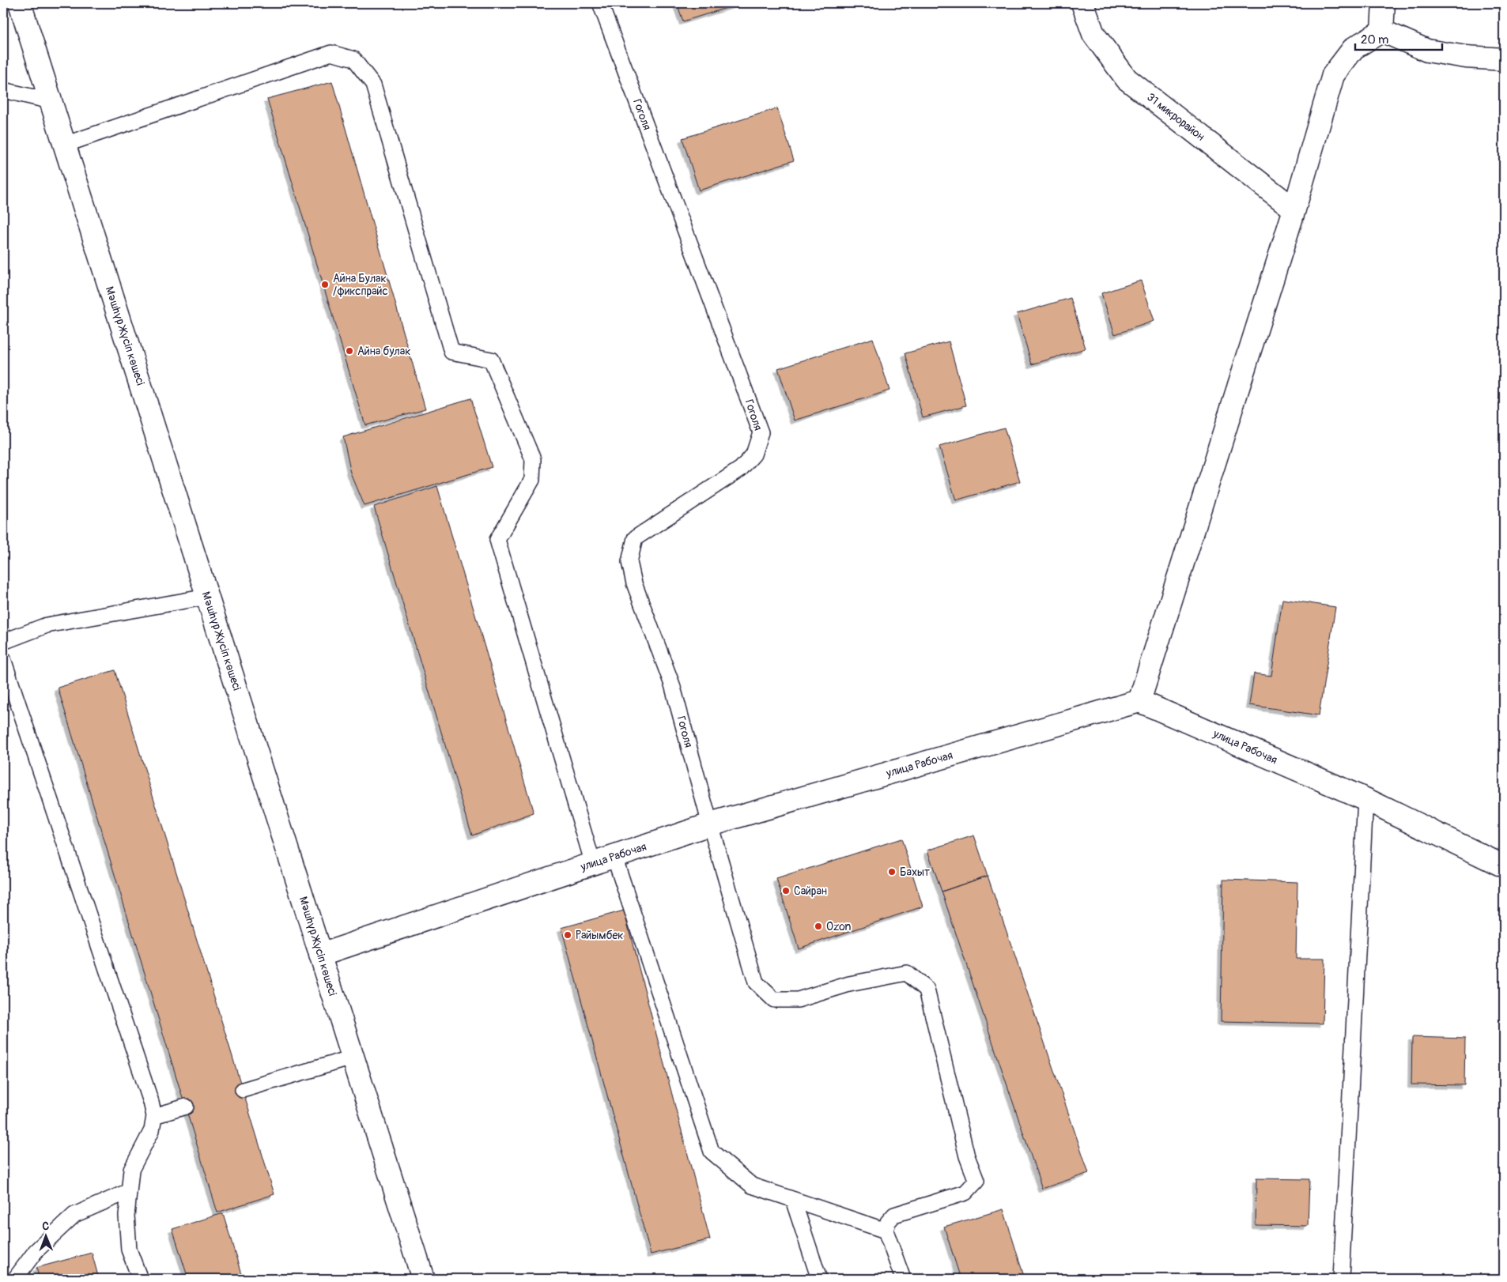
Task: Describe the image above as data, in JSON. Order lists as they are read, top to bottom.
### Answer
{
  "streets": {
    "street": ["31 микрорайон", "Мәшһүр Жүсіп көшесі", "улица Рабочая"],
    "lane": ["Гоголя"]
  },
  "crossings": [
    ["Гоголя", "улица Рабочая"],
    ["Мәшһүр Жүсіп көшесі", "улица Рабочая"]
  ],
  "places": [
    "Айна Булак /фикспрайс",
    "Айна булак",
    "Бахыт",
    "Сайран",
    "Ozon",
    "Райымбек"
  ],
  "scale_bar": "20 m",
  "north": "top"
}
